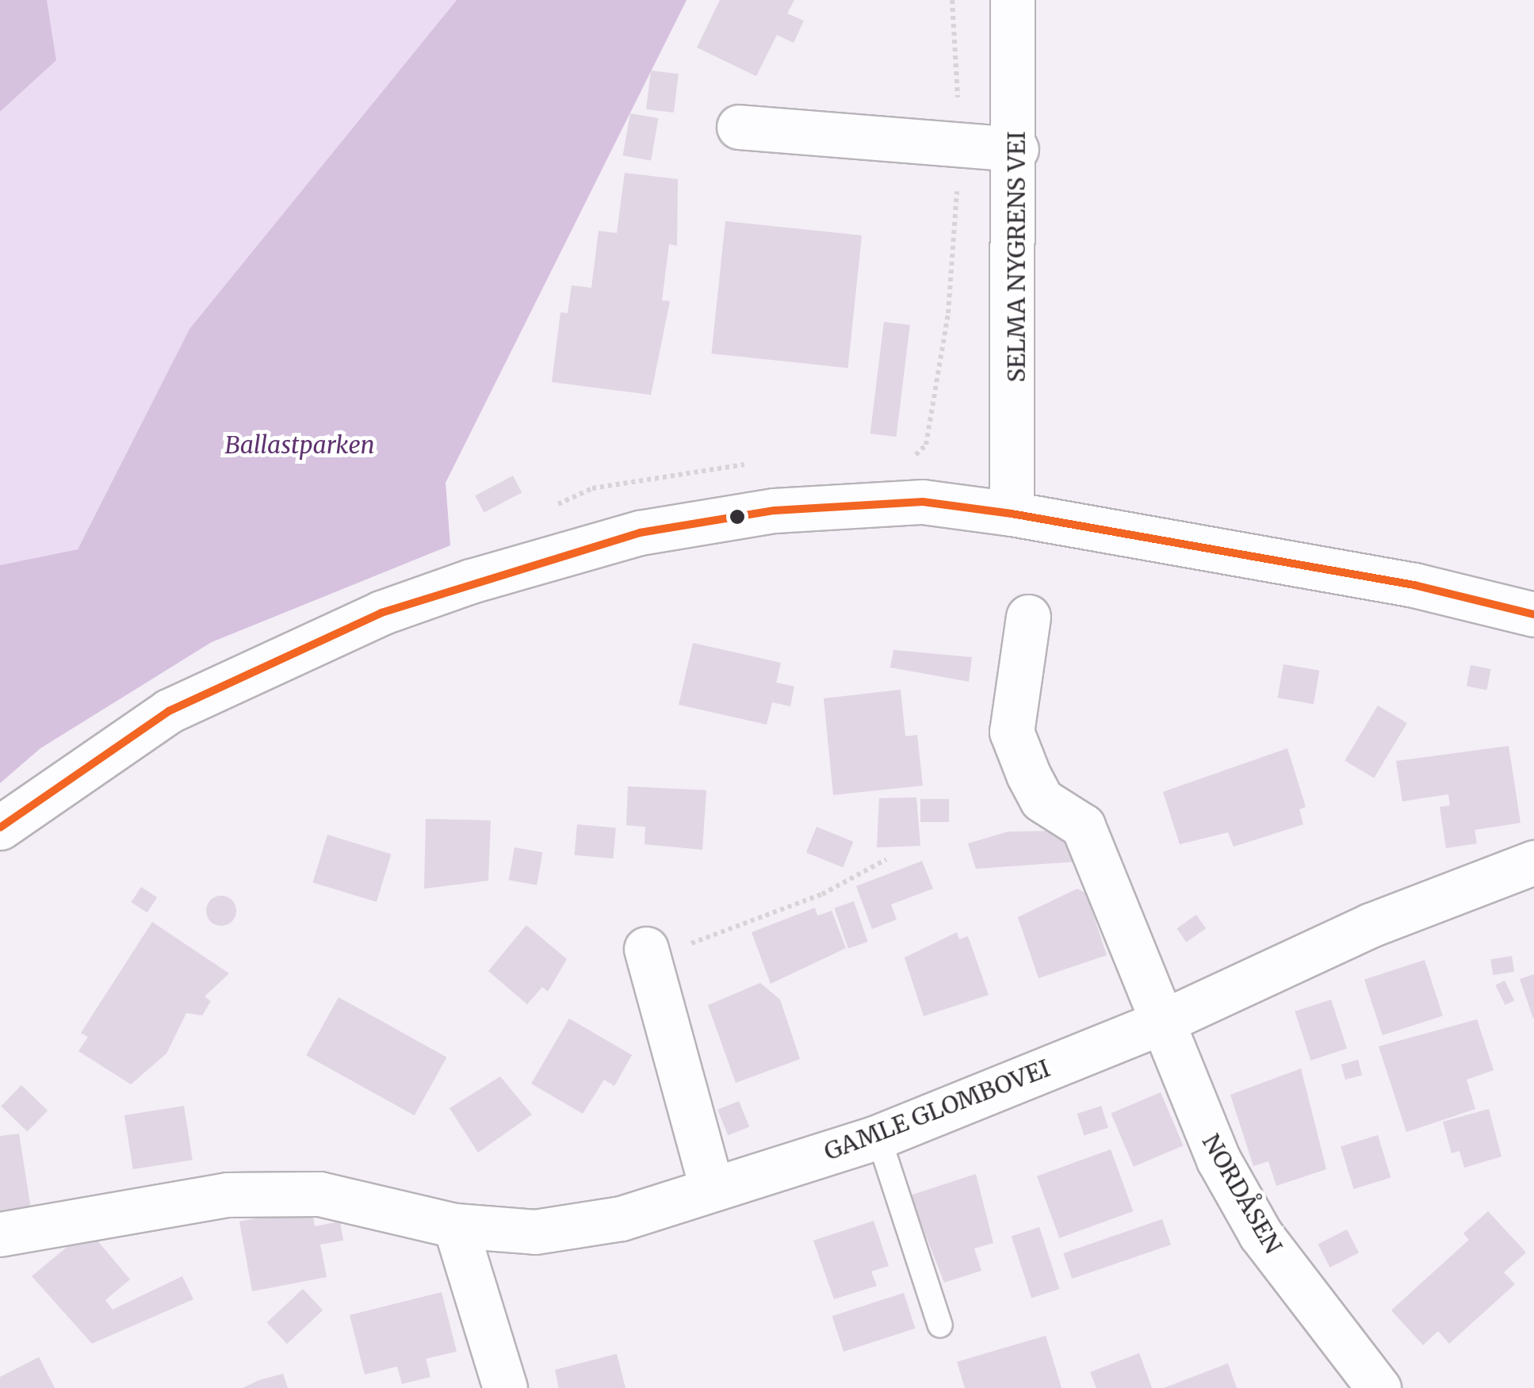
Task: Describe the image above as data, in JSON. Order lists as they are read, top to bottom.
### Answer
{
  "streets": {
    "street": ["SELMA NYGRENS VEI", "GAMLE GLOMBOVEI", "NORDÅSEN"]
  },
  "crossings": [
    ["GAMLE GLOMBOVEI", "NORDÅSEN"]
  ],
  "parks": ["Ballastparken"]
}
